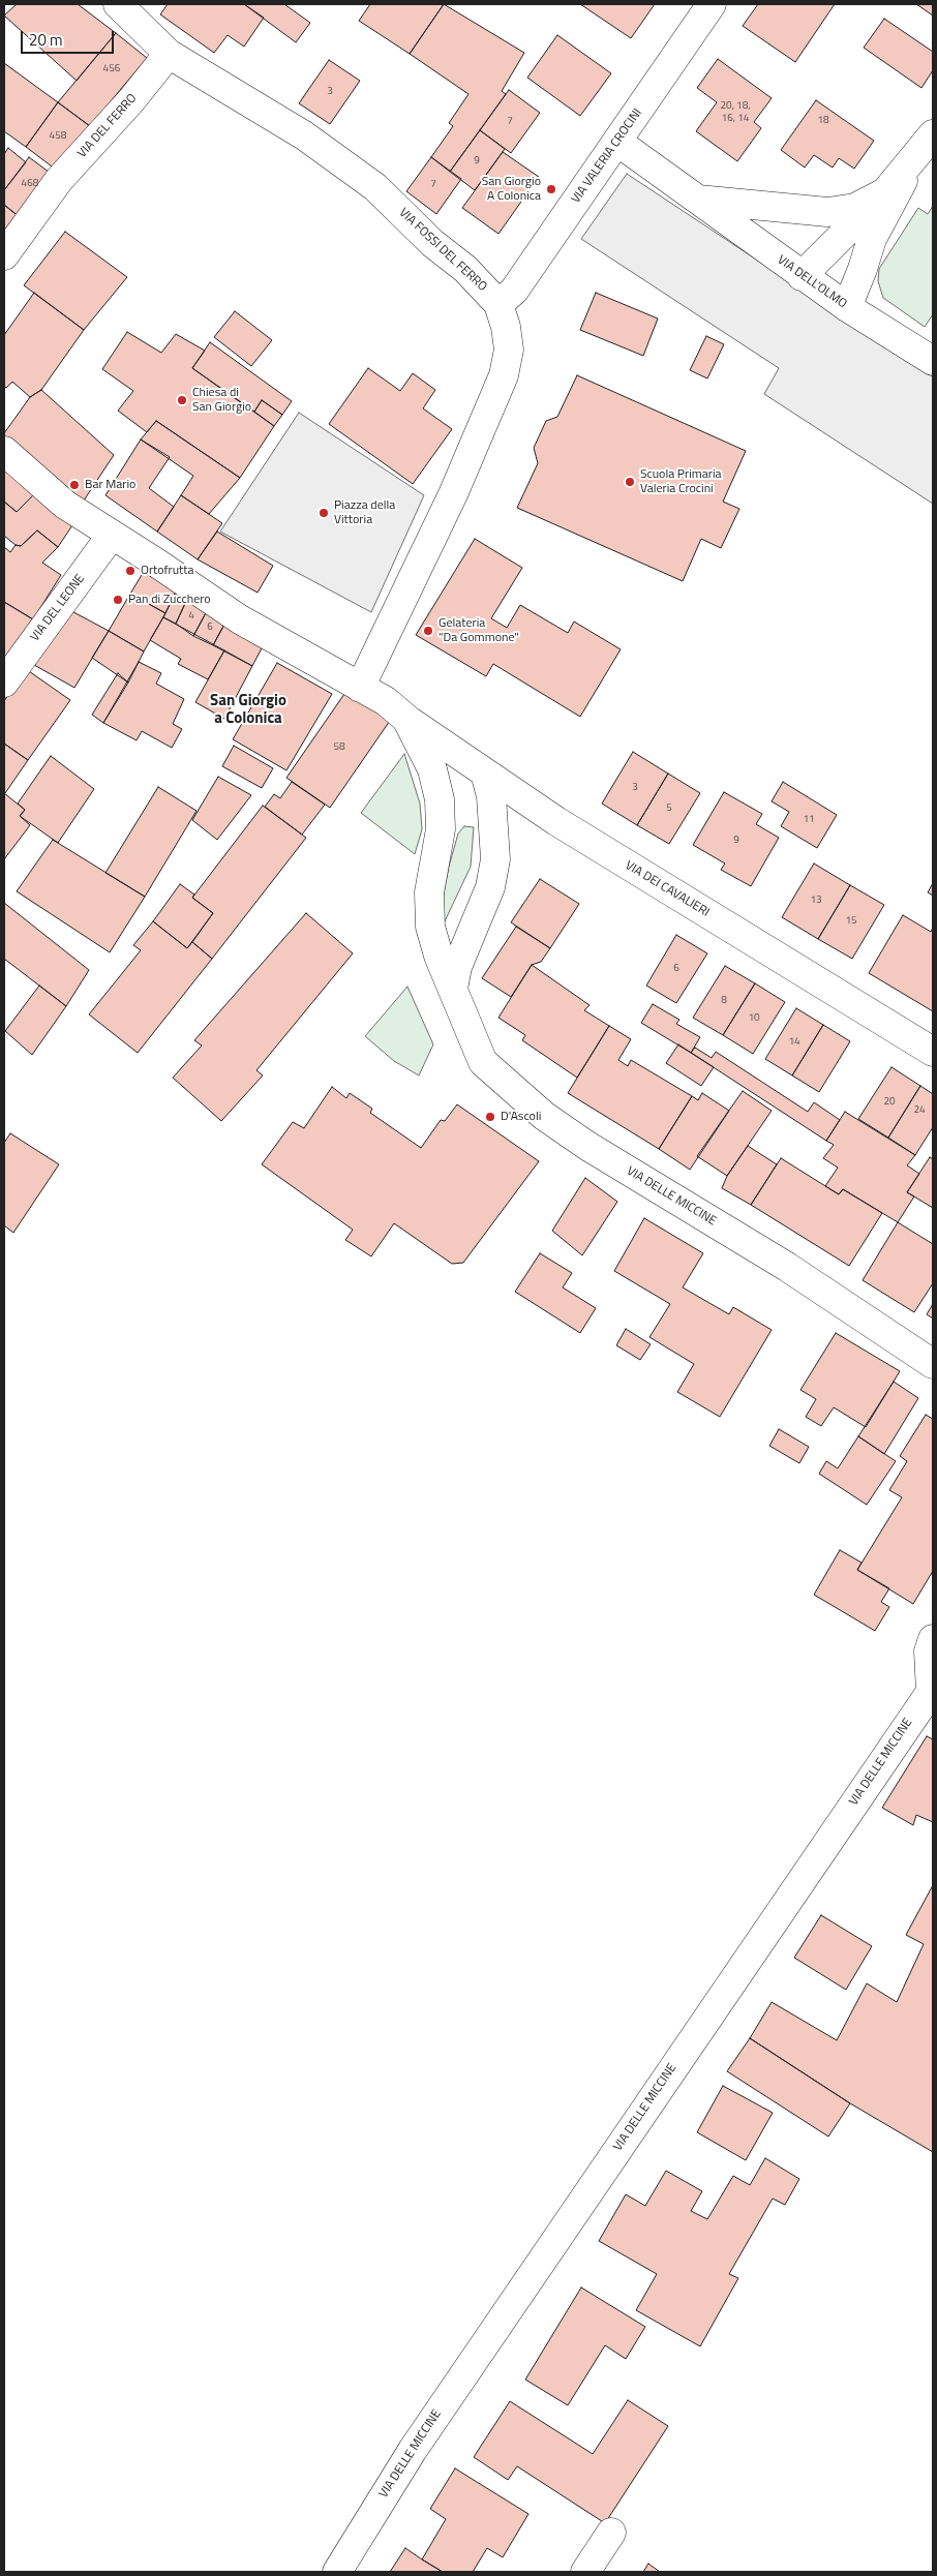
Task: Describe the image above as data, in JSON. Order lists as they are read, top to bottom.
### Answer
{
  "streets": {
    "street": [
      "VIA DEL FERRO",
      "VIA VALERIA CROCINI",
      "VIA FOSSI DEL FERRO",
      "VIA DELL'OLMO",
      "VIA DEL LEONE",
      "VIA DEI CAVALIERI",
      "VIA DELLE MICCINE"
    ]
  },
  "crossings": [
    ["VIA DEL FERRO", "VIA FOSSI DEL FERRO"],
    ["VIA VALERIA CROCINI", "VIA FOSSI DEL FERRO"],
    ["VIA VALERIA CROCINI", "VIA DELL'OLMO"],
    ["VIA FOSSI DEL FERRO", "VIA DELLE MICCINE"],
    ["VIA DEL LEONE", "VIA DELLE MICCINE"],
    ["VIA DEI CAVALIERI", "VIA DELLE MICCINE"]
  ],
  "districts": ["San Giorgio a Colonica"],
  "places": [
    "San Giorgio A Colonica",
    "Chiesa di San Giorgio",
    "Scuola Primaria Valeria Crocini",
    "Bar Mario",
    "Piazza della Vittoria",
    "Ortofrutta",
    "Pan di Zucchero",
    "Gelateria \"Da Gommone\"",
    "D'Ascoli"
  ],
  "house_numbers": [
    "456",
    "3",
    "20, 18, 16, 14",
    "18",
    "7",
    "458",
    "9",
    "468",
    "7",
    "4",
    "6",
    "58",
    "3",
    "5",
    "11",
    "9",
    "13",
    "15",
    "6",
    "8",
    "10",
    "14",
    "20",
    "24"
  ],
  "scale_bar": "20 m"
}
